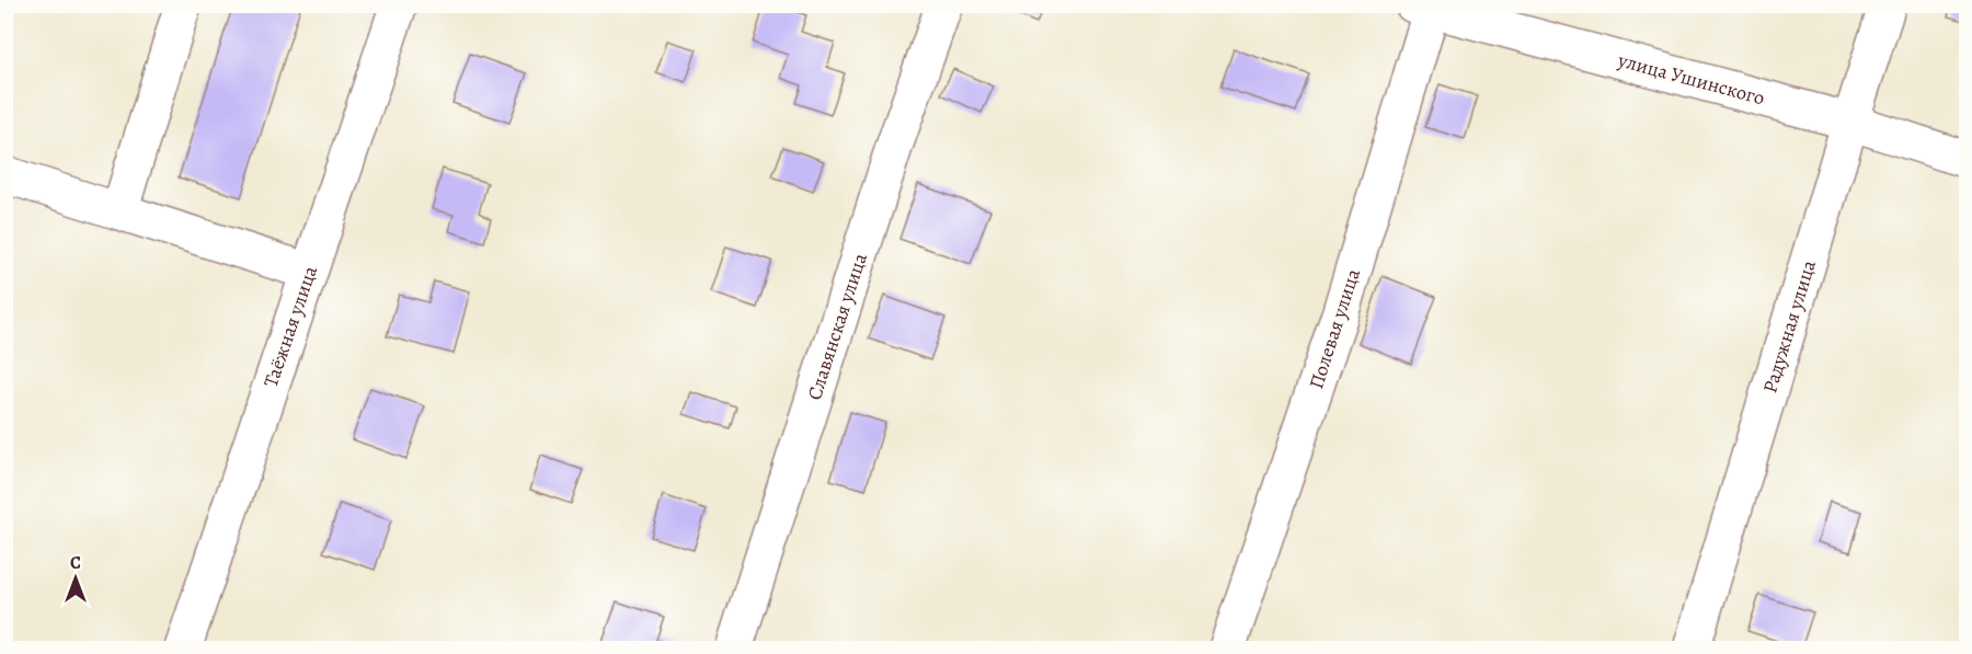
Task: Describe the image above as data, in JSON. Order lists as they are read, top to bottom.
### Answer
{
  "streets": {
    "street": [
      "улица Ушинского",
      "Таёжная улица",
      "Славянская улица",
      "Радужная улица",
      "Полевая улица"
    ]
  },
  "crossings": [
    ["улица Ушинского", "Радужная улица"],
    ["улица Ушинского", "Полевая улица"]
  ],
  "north": "top"
}
